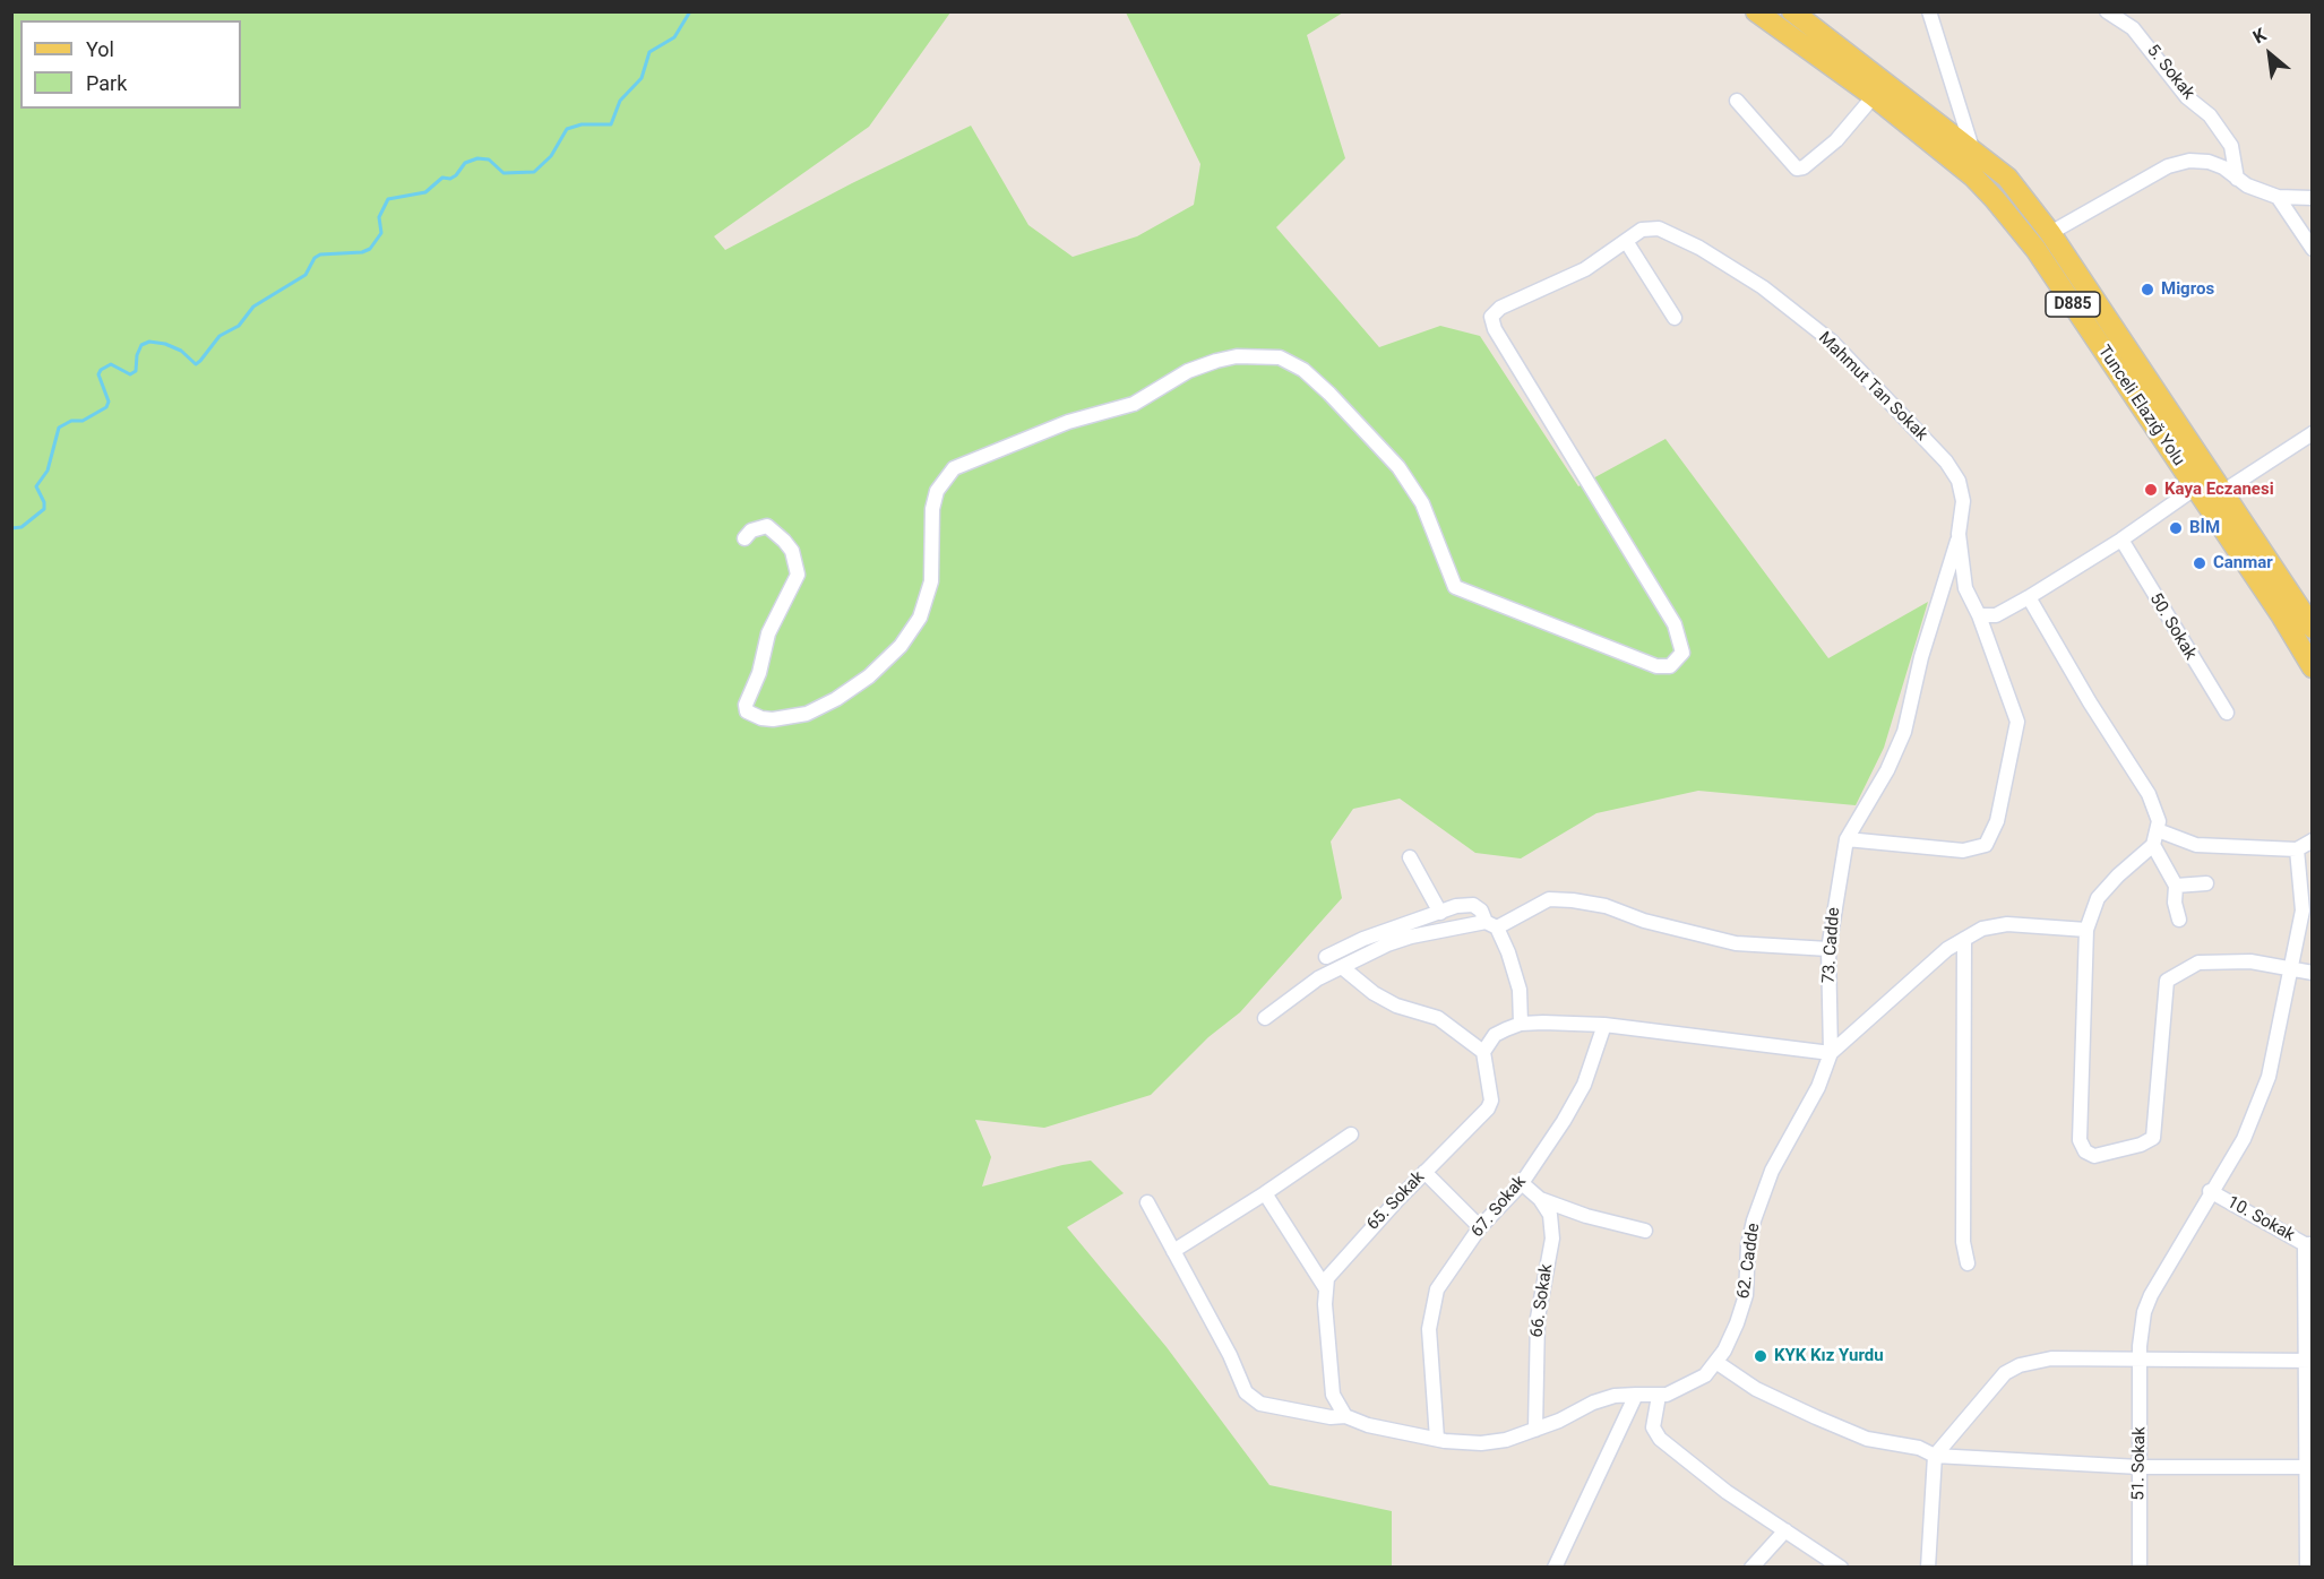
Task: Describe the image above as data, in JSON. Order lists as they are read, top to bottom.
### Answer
{
  "streets": {
    "main road": ["D885", "Tunceli Elazığ Yolu"],
    "street": [
      "5. Sokak",
      "Mahmut Tan Sokak",
      "50. Sokak",
      "73. Cadde",
      "65. Sokak",
      "67. Sokak",
      "10. Sokak",
      "62. Cadde",
      "66. Sokak",
      "51. Sokak"
    ]
  },
  "crossings": [
    ["Mahmut Tan Sokak", "73. Cadde"],
    ["73. Cadde", "62. Cadde"],
    ["67. Sokak", "66. Sokak"],
    ["10. Sokak", "51. Sokak"]
  ],
  "places": [
    "Migros",
    "Kaya Eczanesi",
    "BİM",
    "Canmar",
    "KYK Kız Yurdu"
  ],
  "legend": ["Yol", "Park"],
  "north": "top left"
}
